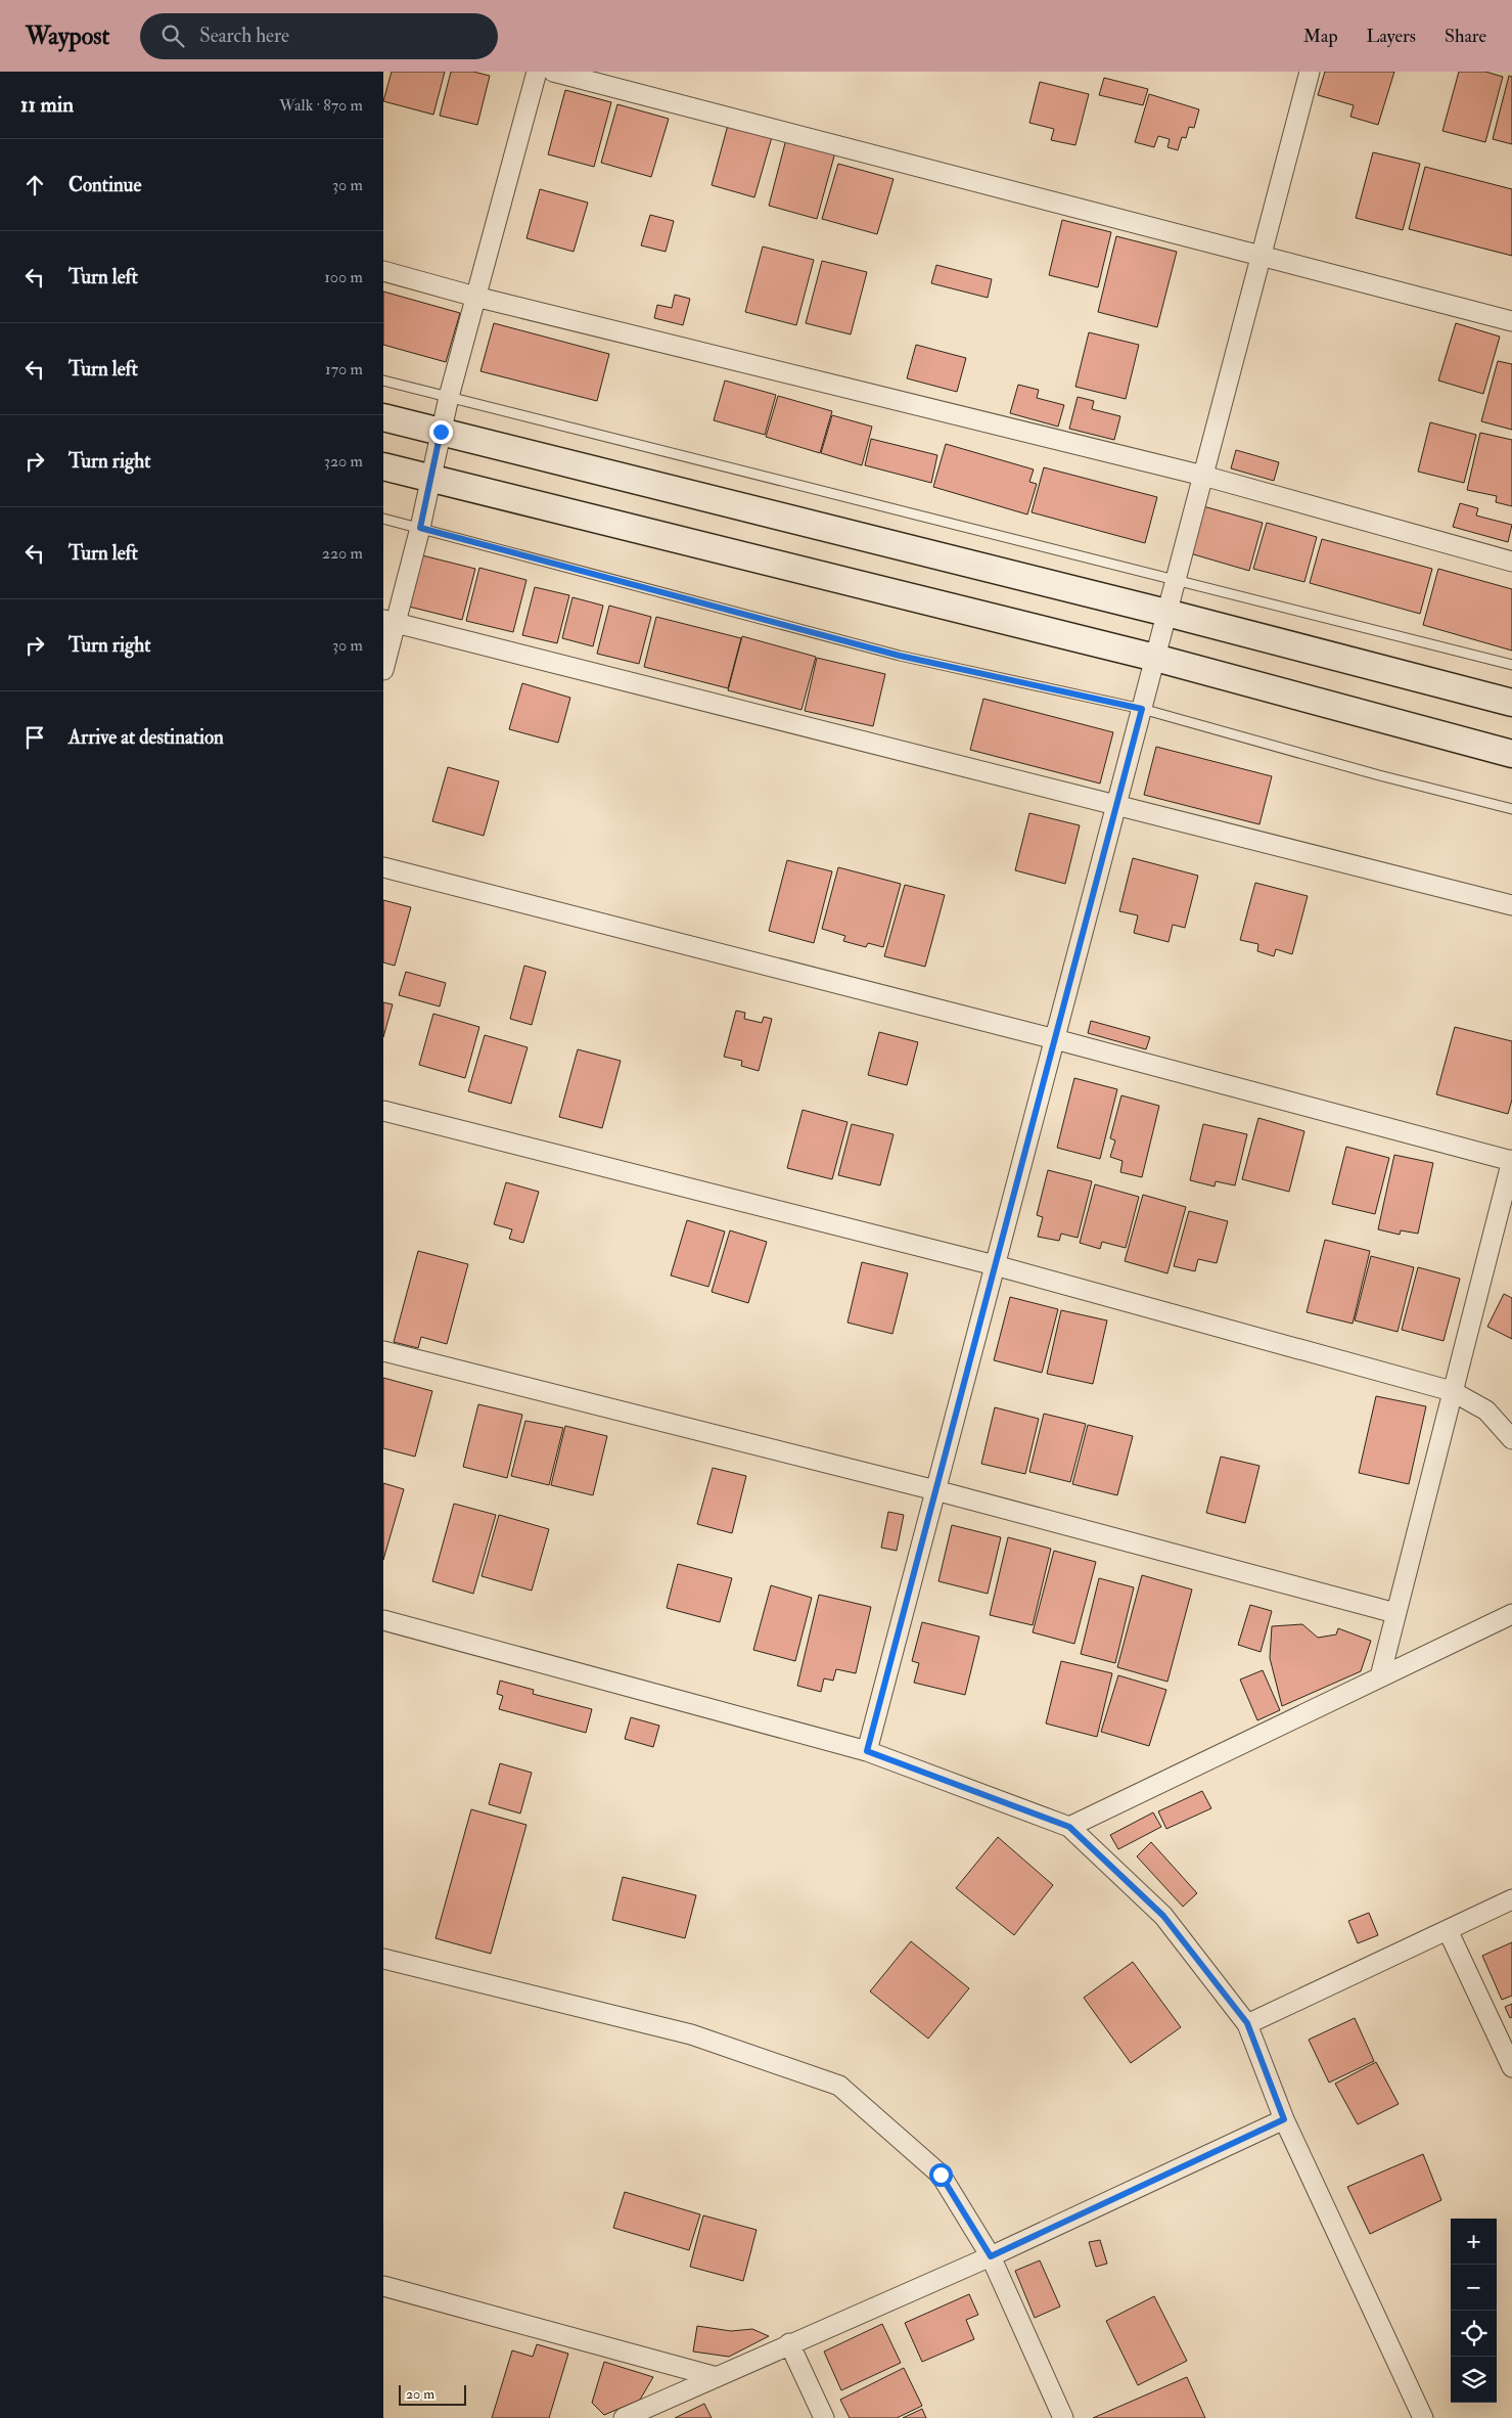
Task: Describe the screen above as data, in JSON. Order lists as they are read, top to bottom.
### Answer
{
  "scale_bar": "20 m",
  "page": {
    "header": "Waypost",
    "search": "Search here",
    "nav": ["Map", "Layers", "Share"],
    "heading": ["11 min", "Walk · 870 m"],
    "list": [
      ["Continue", "30 m"],
      ["Turn left", "100 m"],
      ["Turn left", "170 m"],
      ["Turn right", "320 m"],
      ["Turn left", "220 m"],
      ["Turn right", "30 m"],
      "Arrive at destination"
    ],
    "map_buttons": ["+", "−"],
    "scale": "20 m"
  }
}
